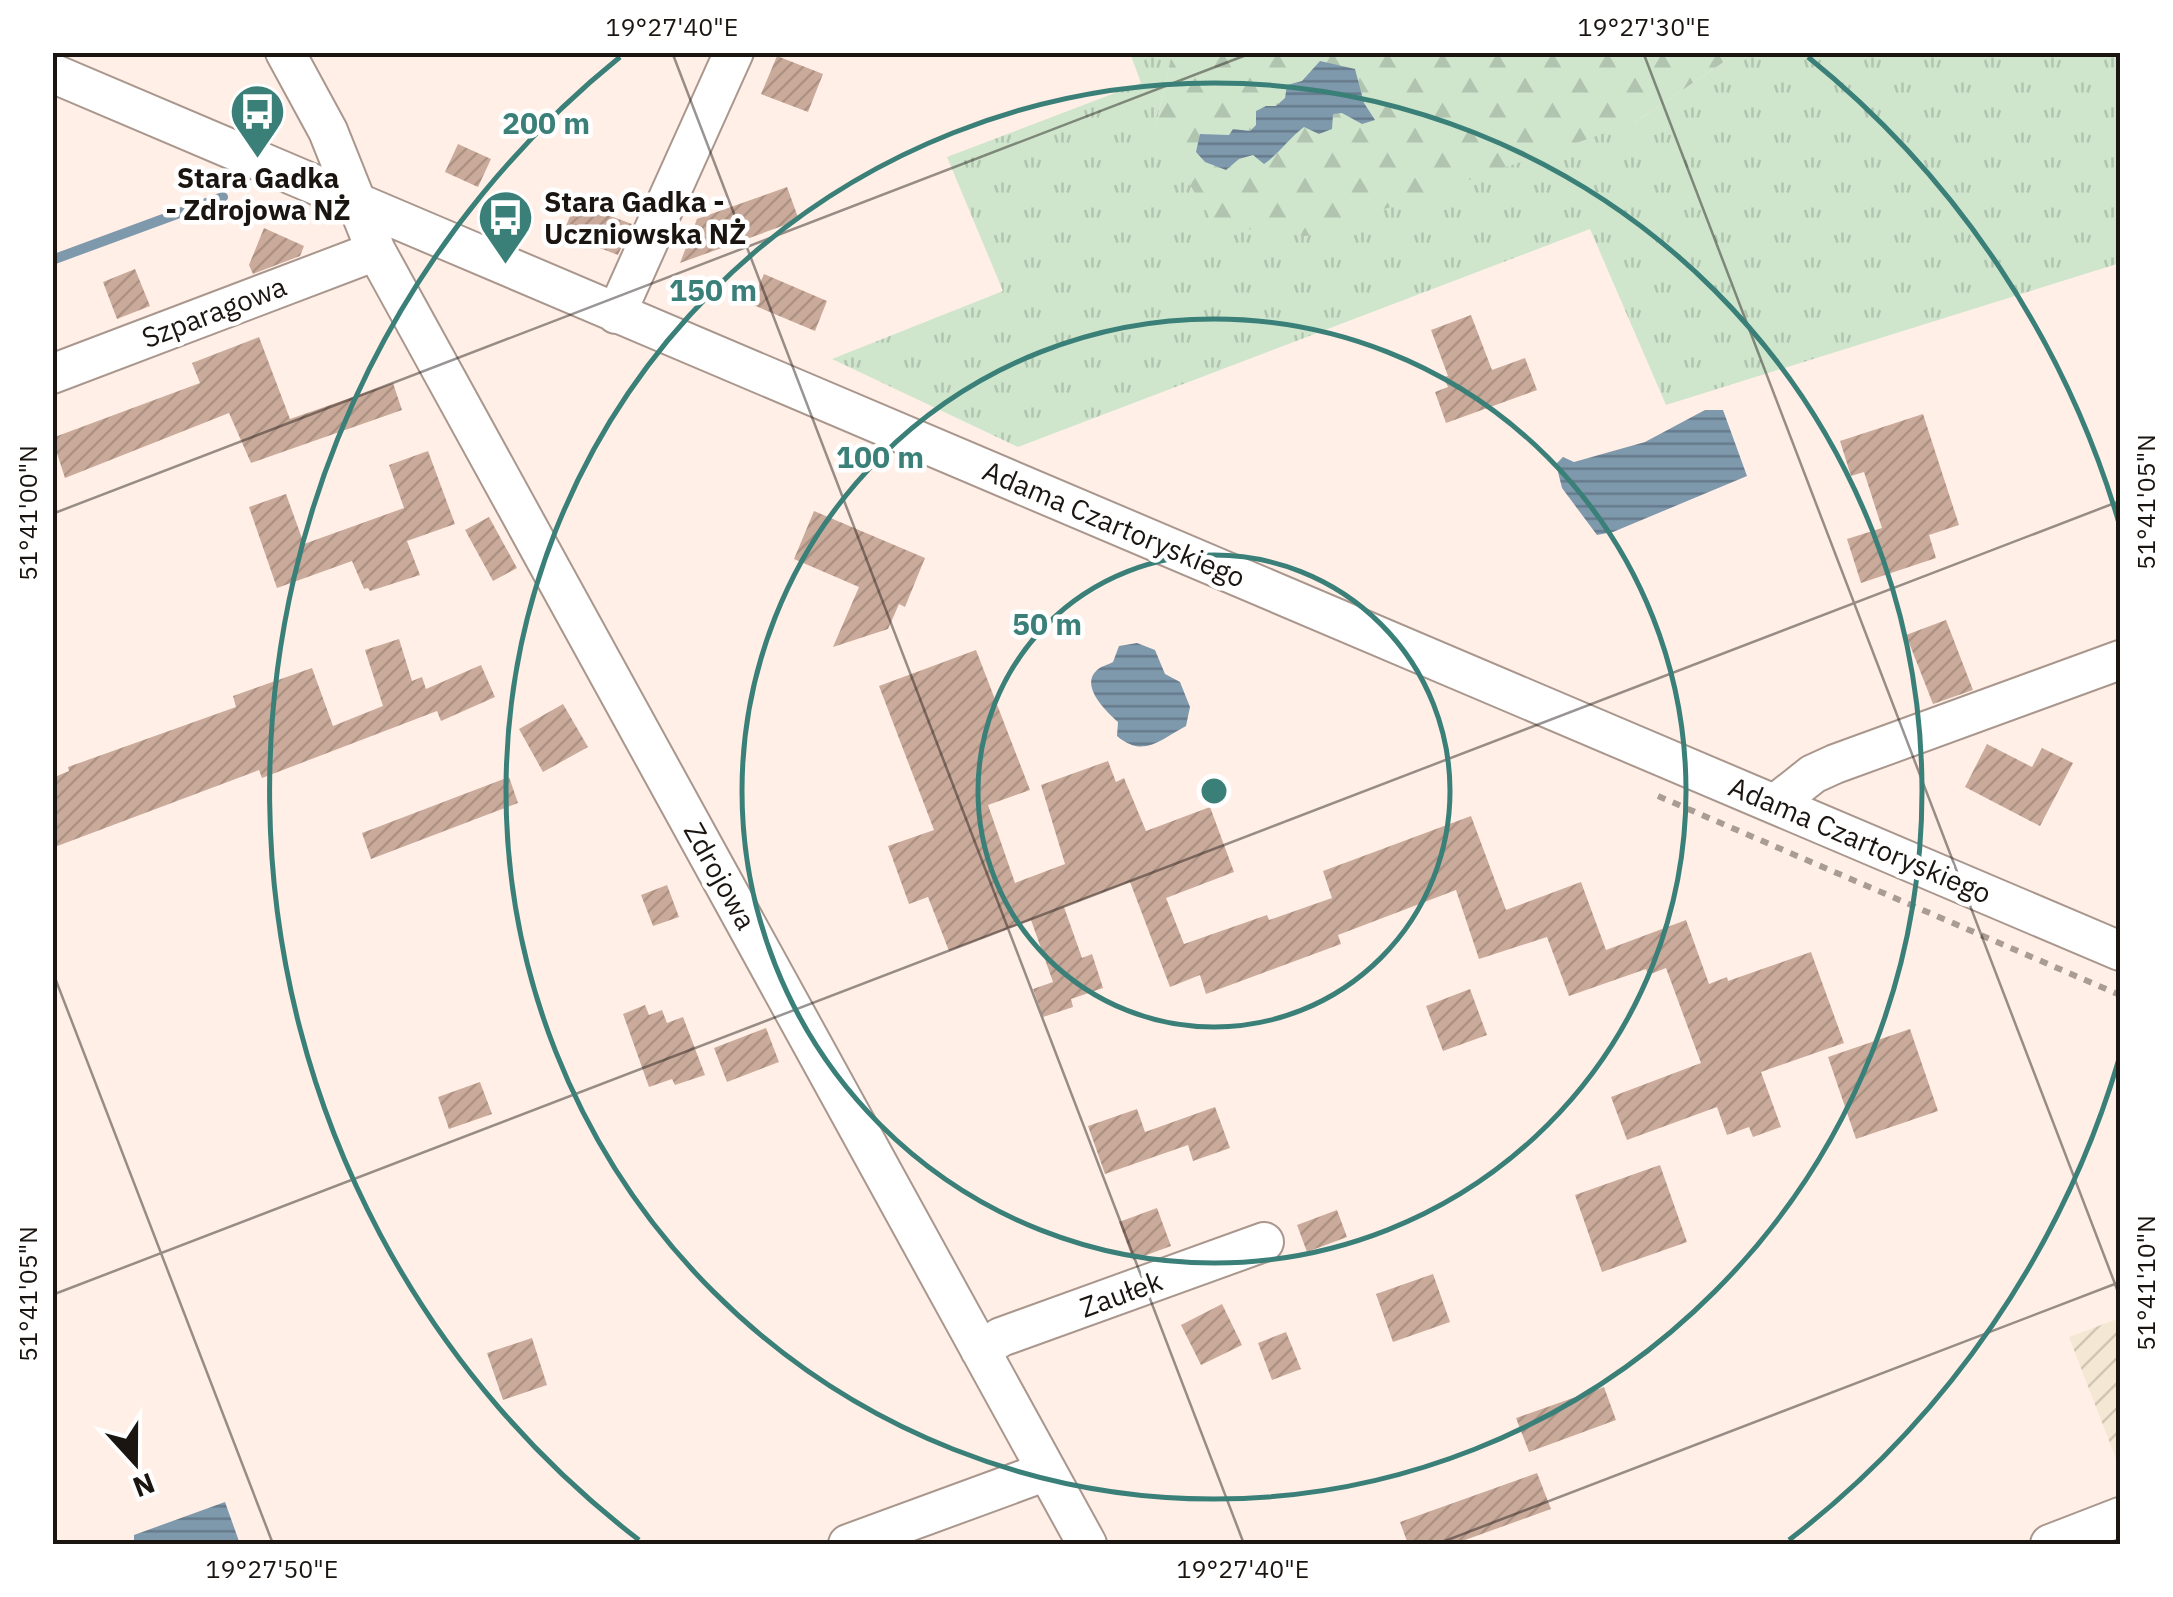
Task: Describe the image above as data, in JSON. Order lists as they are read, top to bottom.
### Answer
{
  "streets": {
    "street": [
      "Szparagowa",
      "Adama Czartoryskiego",
      "Zdrojowa",
      "Zaułek"
    ]
  },
  "crossings": [
    ["Szparagowa", "Zdrojowa"],
    ["Adama Czartoryskiego", "Zdrojowa"],
    ["Zdrojowa", "Zaułek"]
  ],
  "places": {
    "bus stop": ["Stara Gadka - Zdrojowa NŻ", "Stara Gadka - Uczniowska NŻ"]
  },
  "north": "bottom",
  "coordinates": [
    "19°27'40\"E",
    "19°27'30\"E",
    "51°41'05\"N",
    "51°41'00\"N",
    "51°41'10\"N",
    "19°27'50\"E"
  ],
  "rings": [
    "200 m",
    "150 m",
    "100 m",
    "50 m"
  ]
}
